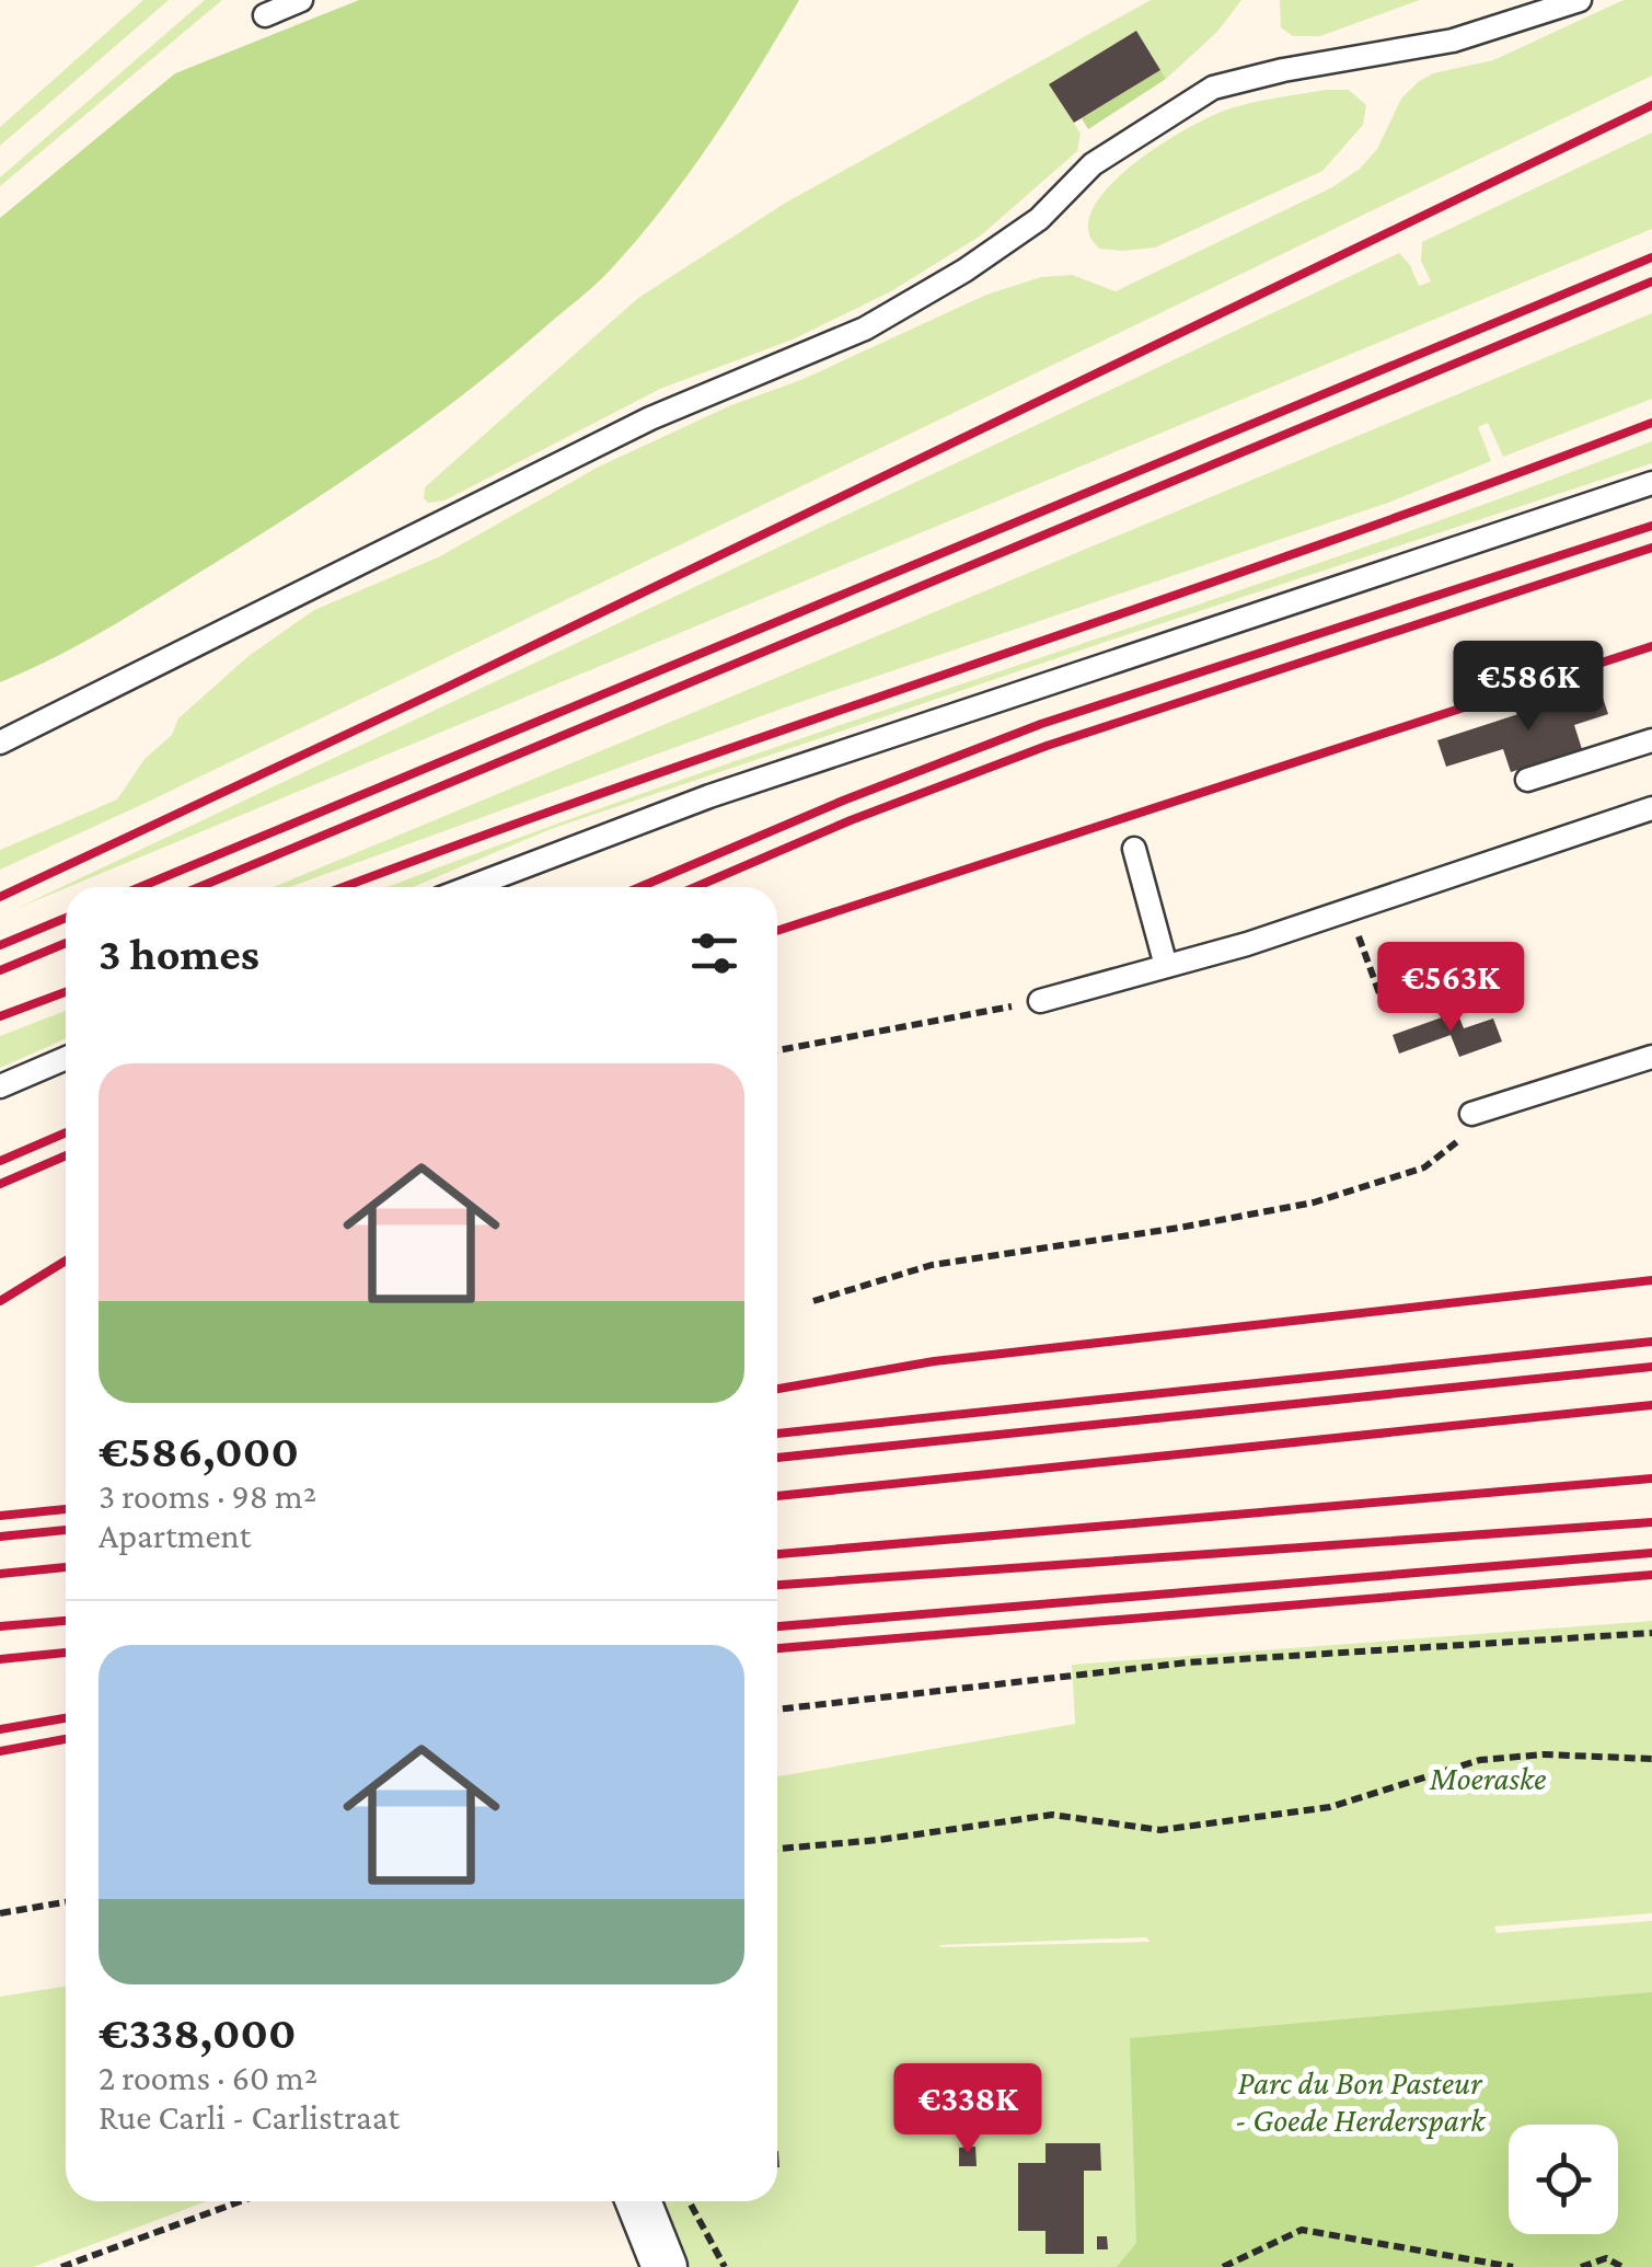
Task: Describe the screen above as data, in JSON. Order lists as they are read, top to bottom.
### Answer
{
  "parks": ["Moeraske", "Parc du Bon Pasteur - Goede Herderspark"],
  "page": {
    "price": ["€586K", "€563K", "€338K"],
    "heading": "3 homes",
    "list": [
      {
        "name": "€586,000",
        "note": "3 rooms · 98 m² · Apartment"
      },
      {
        "name": "€338,000",
        "note": "2 rooms · 60 m² · Rue Carli - Carlistraat"
      }
    ]
  }
}
